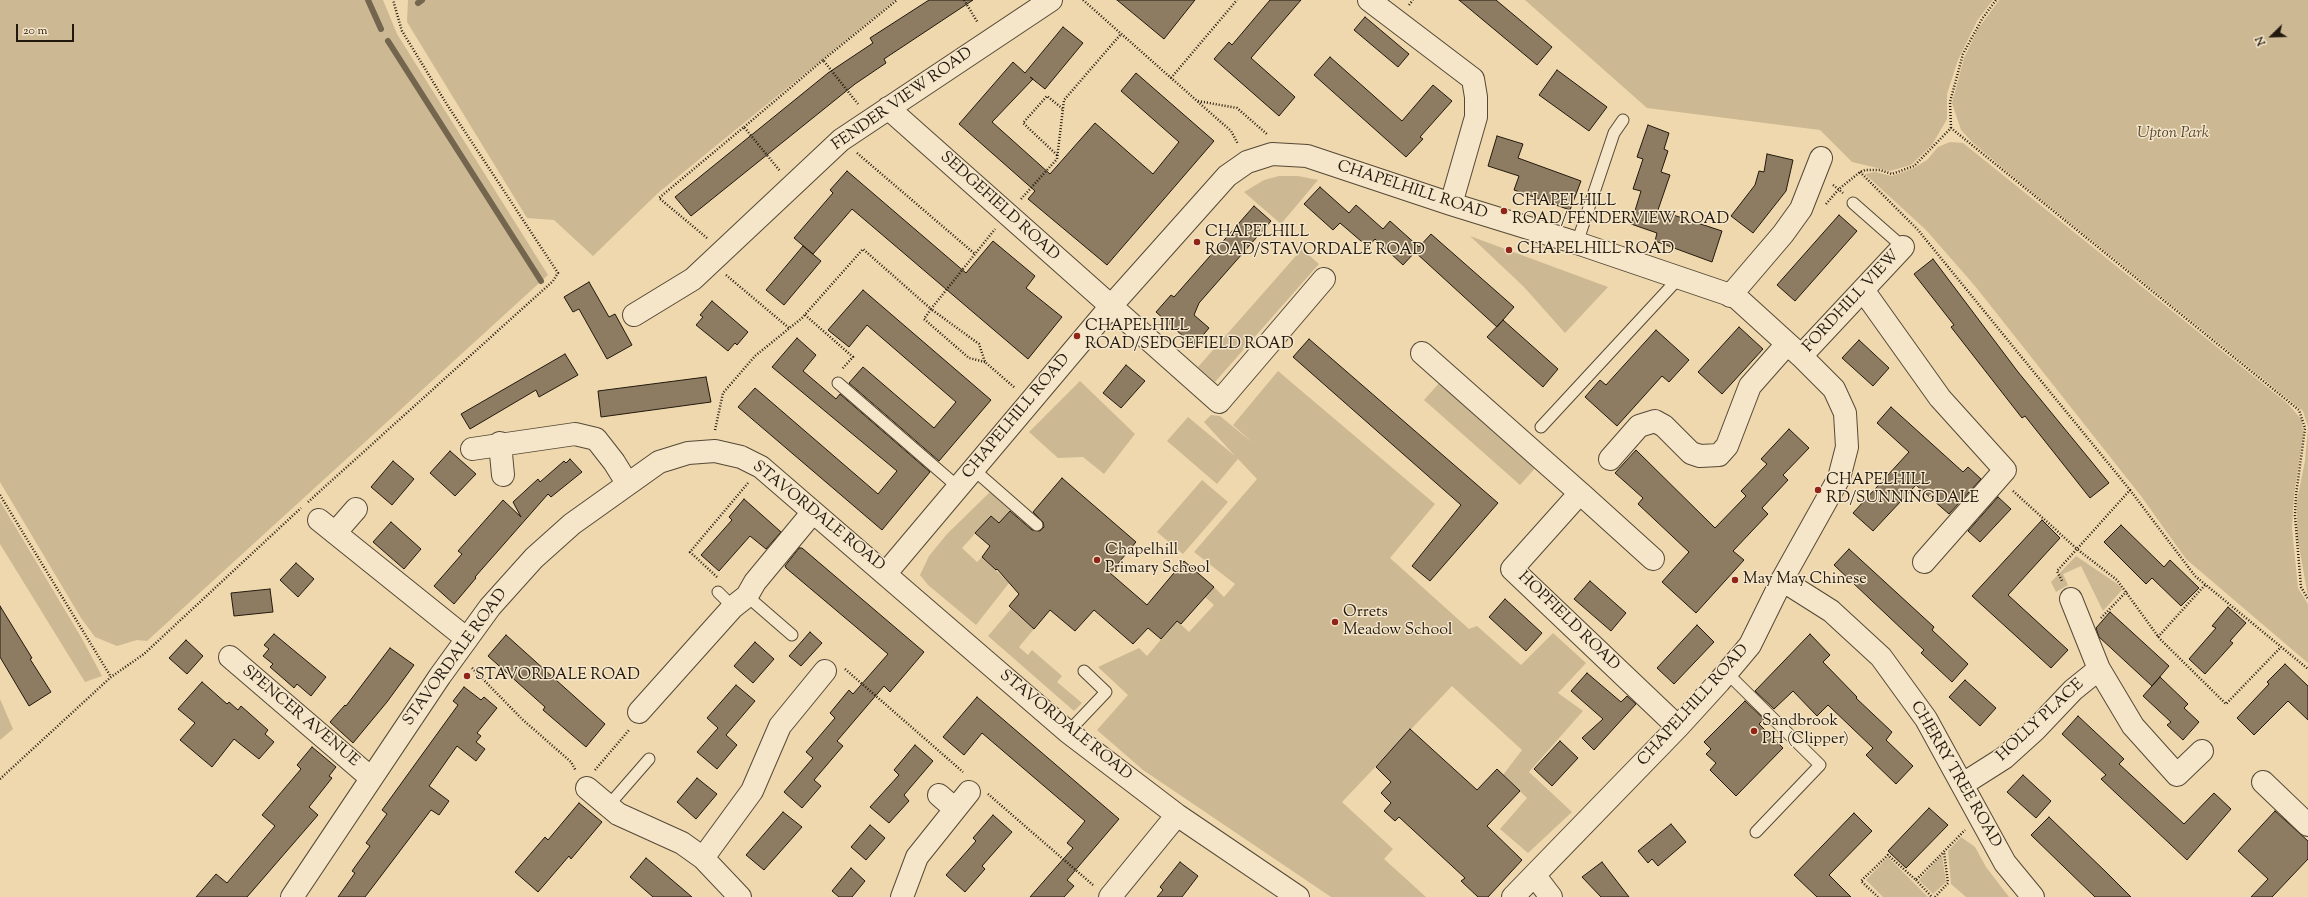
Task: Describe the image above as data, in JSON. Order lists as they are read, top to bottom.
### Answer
{
  "streets": {
    "street": [
      "FENDER VIEW ROAD",
      "CHAPELHILL ROAD",
      "SEDGEFIELD ROAD",
      "FORDHILL VIEW",
      "STAVORDALE ROAD",
      "HOPFIELD ROAD",
      "SPENCER AVENUE",
      "HOLLY PLACE",
      "CHERRY TREE ROAD"
    ]
  },
  "crossings": [
    ["FENDER VIEW ROAD", "SEDGEFIELD ROAD"],
    ["CHAPELHILL ROAD", "SEDGEFIELD ROAD"],
    ["CHAPELHILL ROAD", "FORDHILL VIEW"],
    ["CHAPELHILL ROAD", "STAVORDALE ROAD"],
    ["CHAPELHILL ROAD", "HOPFIELD ROAD"],
    ["CHAPELHILL ROAD", "CHERRY TREE ROAD"],
    ["STAVORDALE ROAD", "SPENCER AVENUE"],
    ["HOLLY PLACE", "CHERRY TREE ROAD"]
  ],
  "parks": ["Upton Park"],
  "places": [
    "CHAPELHILL ROAD/FENDERVIEW ROAD",
    "CHAPELHILL ROAD/STAVORDALE ROAD",
    "CHAPELHILL ROAD",
    "CHAPELHILL ROAD/SEDGEFIELD ROAD",
    "CHAPELHILL RD/SUNNINGDALE",
    "Chapelhill Primary School",
    "May May Chinese",
    "Orrets Meadow School",
    "STAVORDALE ROAD",
    "Sandbrook PH (Clipper)"
  ],
  "scale_bar": "20 m",
  "north": "bottom left"
}
